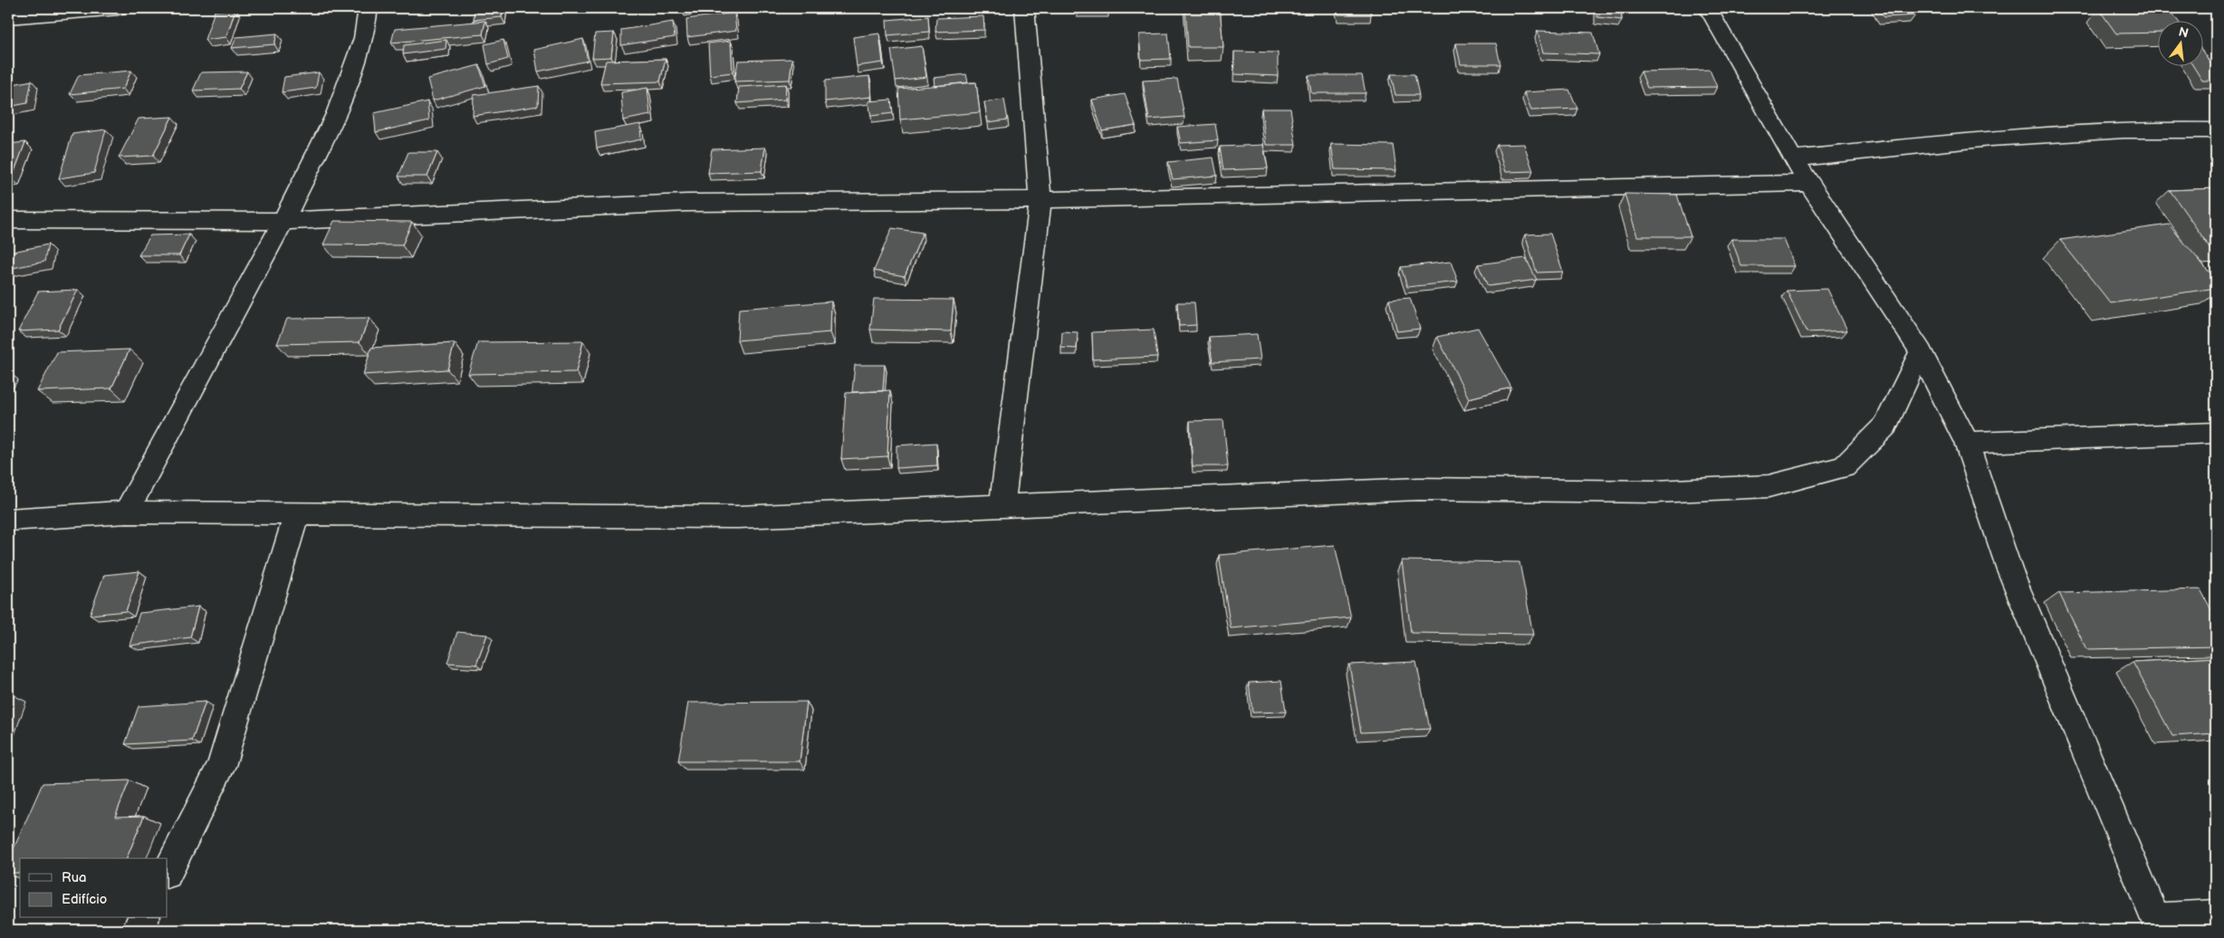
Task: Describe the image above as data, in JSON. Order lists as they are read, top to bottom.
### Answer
{
  "legend": ["Rua", "Edifício"],
  "north": "top"
}
